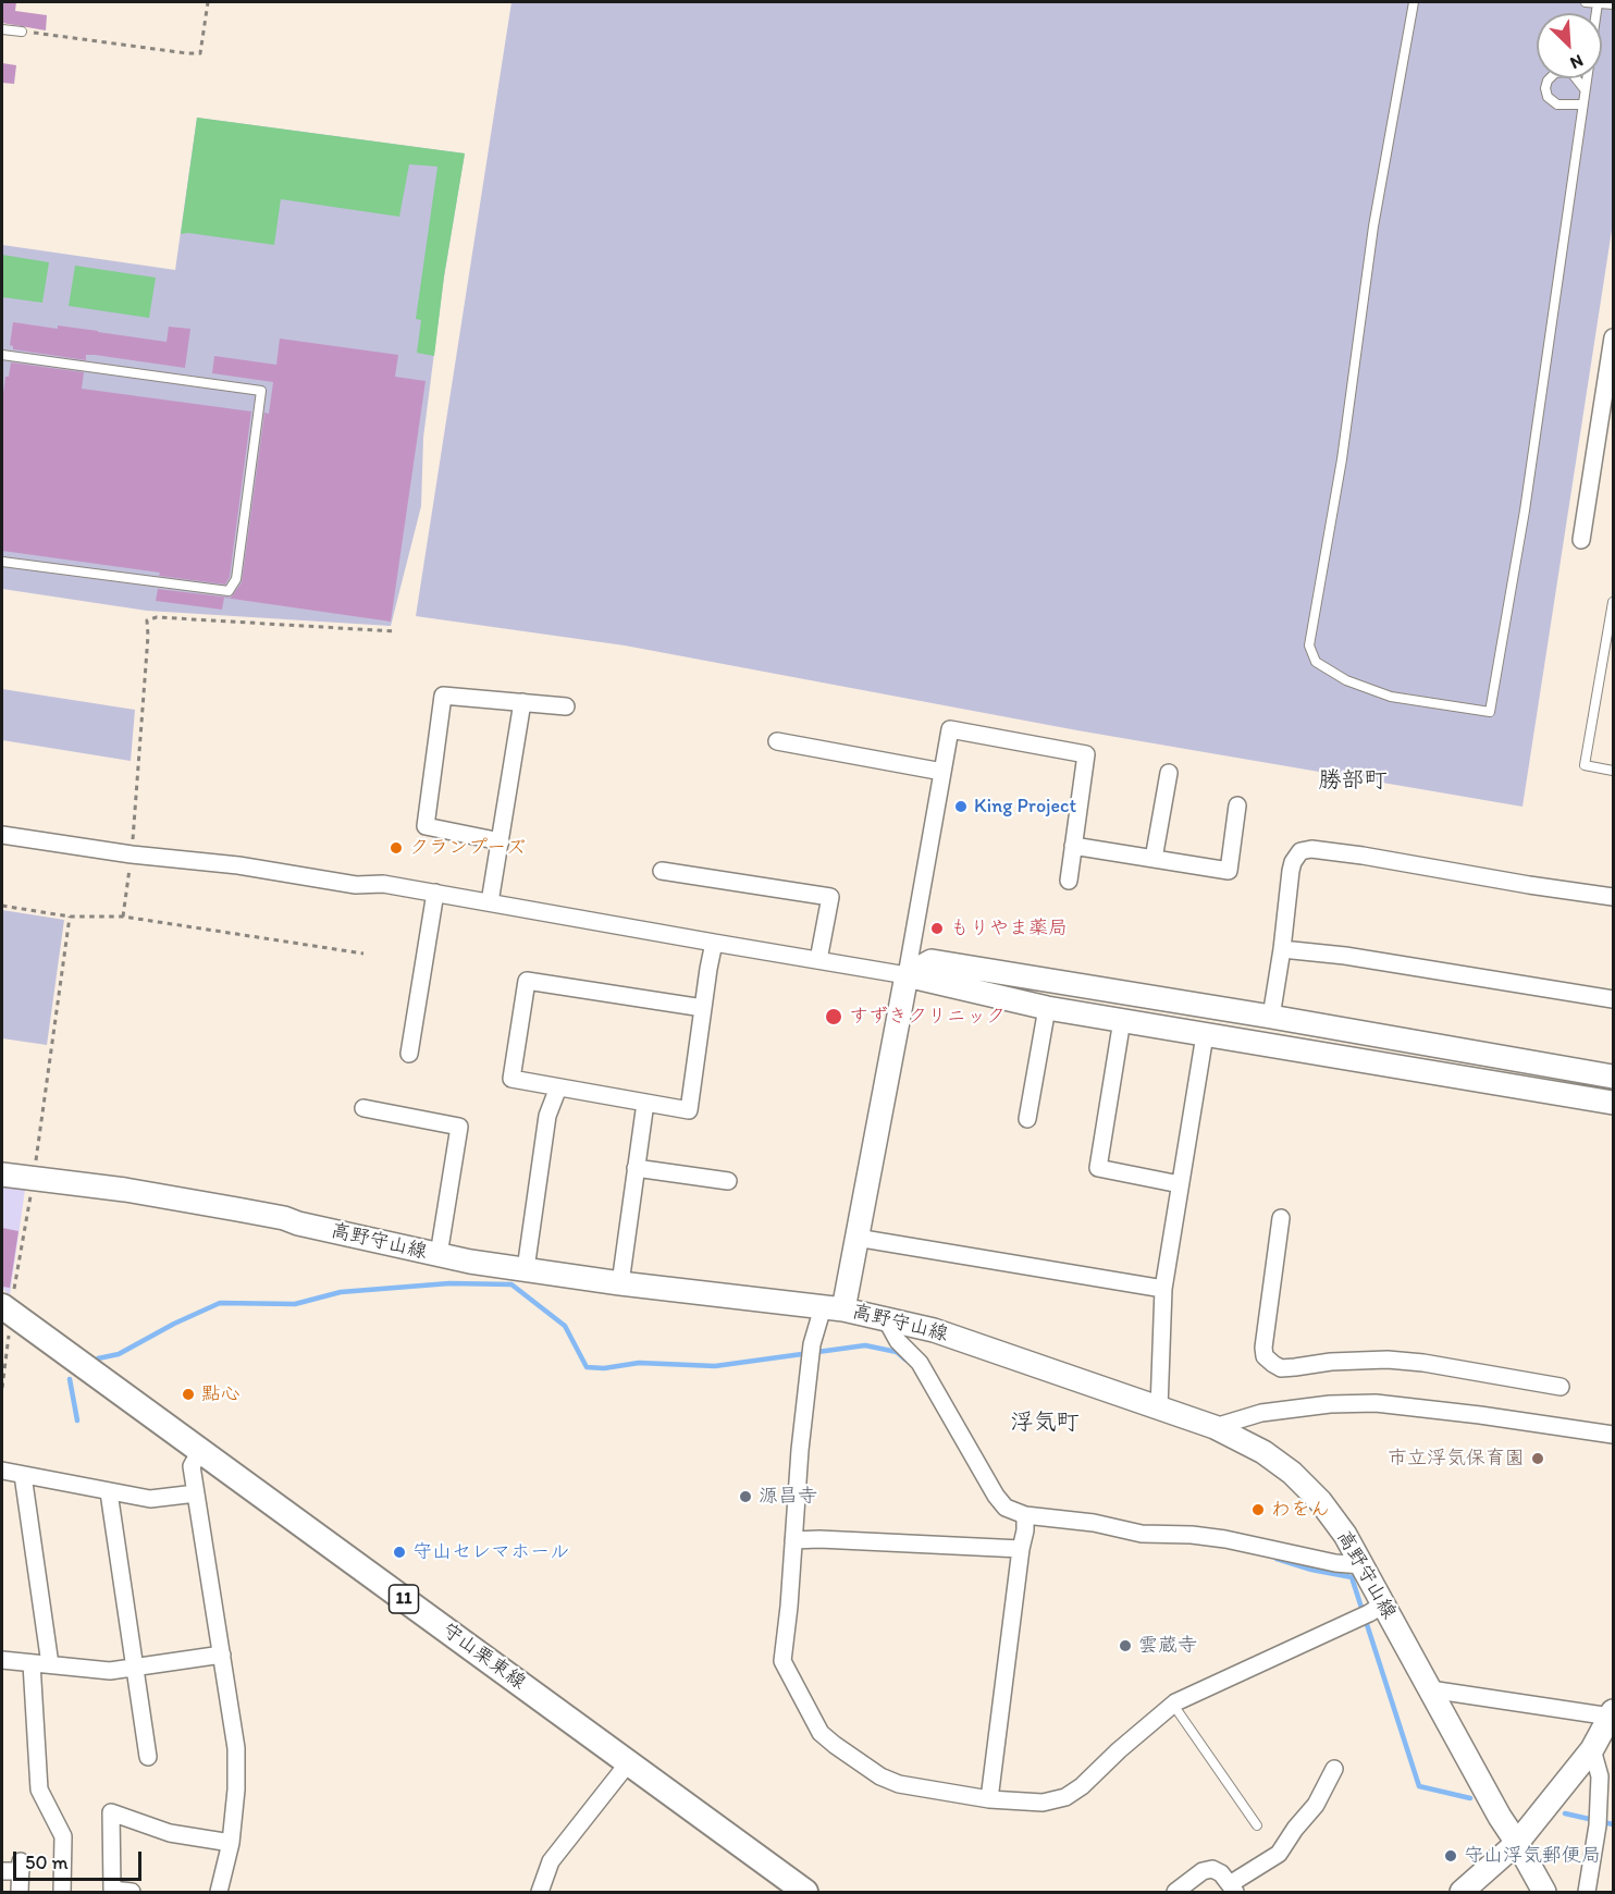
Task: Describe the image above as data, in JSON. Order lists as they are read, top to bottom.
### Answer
{
  "streets": {
    "main road": ["11", "守山栗東線"],
    "street": ["高野守山線"]
  },
  "districts": ["勝部町", "浮気町"],
  "places": [
    "King Project",
    "クランプーズ",
    "もりやま薬局",
    "すずきクリニック",
    "點心",
    "市立浮気保育園",
    "源昌寺",
    "わをん",
    "守山セレマホール",
    "雲蔵寺",
    "守山浮気郵便局"
  ],
  "scale_bar": "50 m",
  "north": "bottom right"
}
